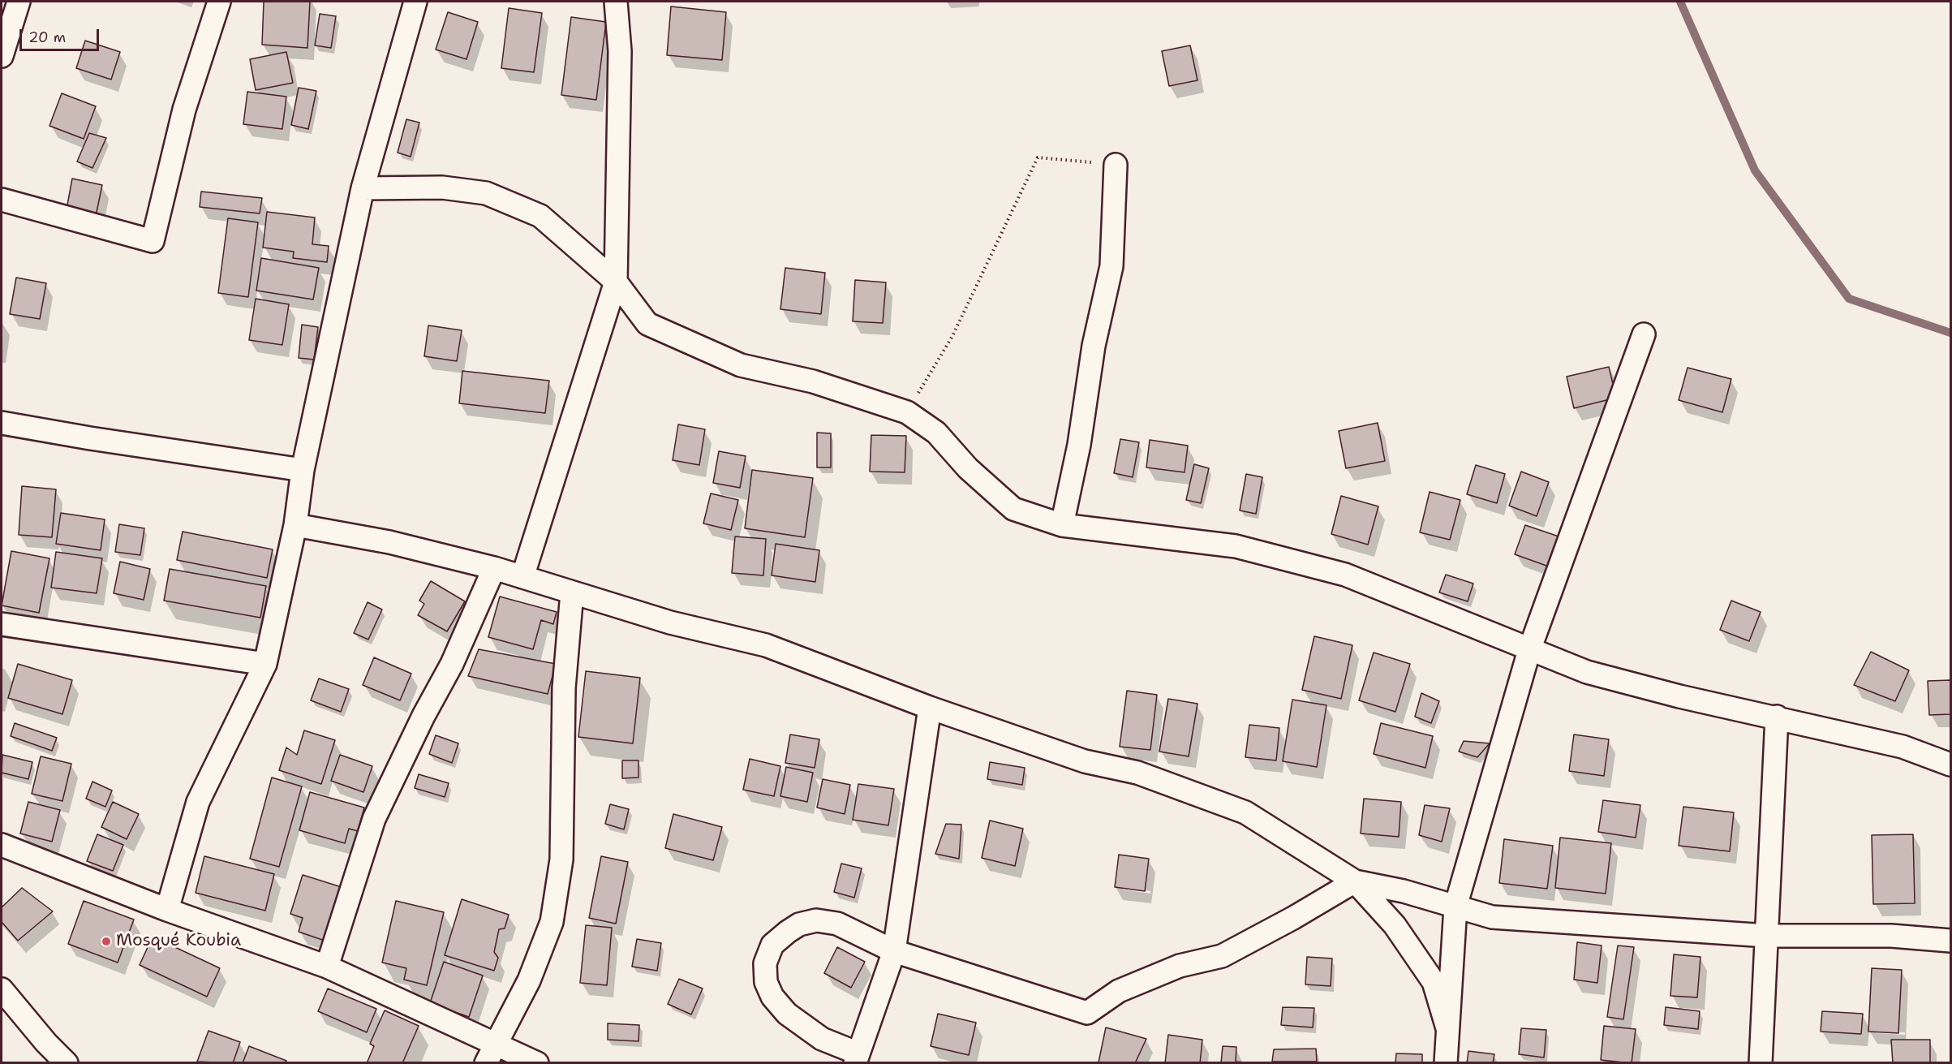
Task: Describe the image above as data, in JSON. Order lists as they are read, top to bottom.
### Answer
{
  "places": ["Mosqué Koubia"],
  "scale_bar": "20 m"
}
